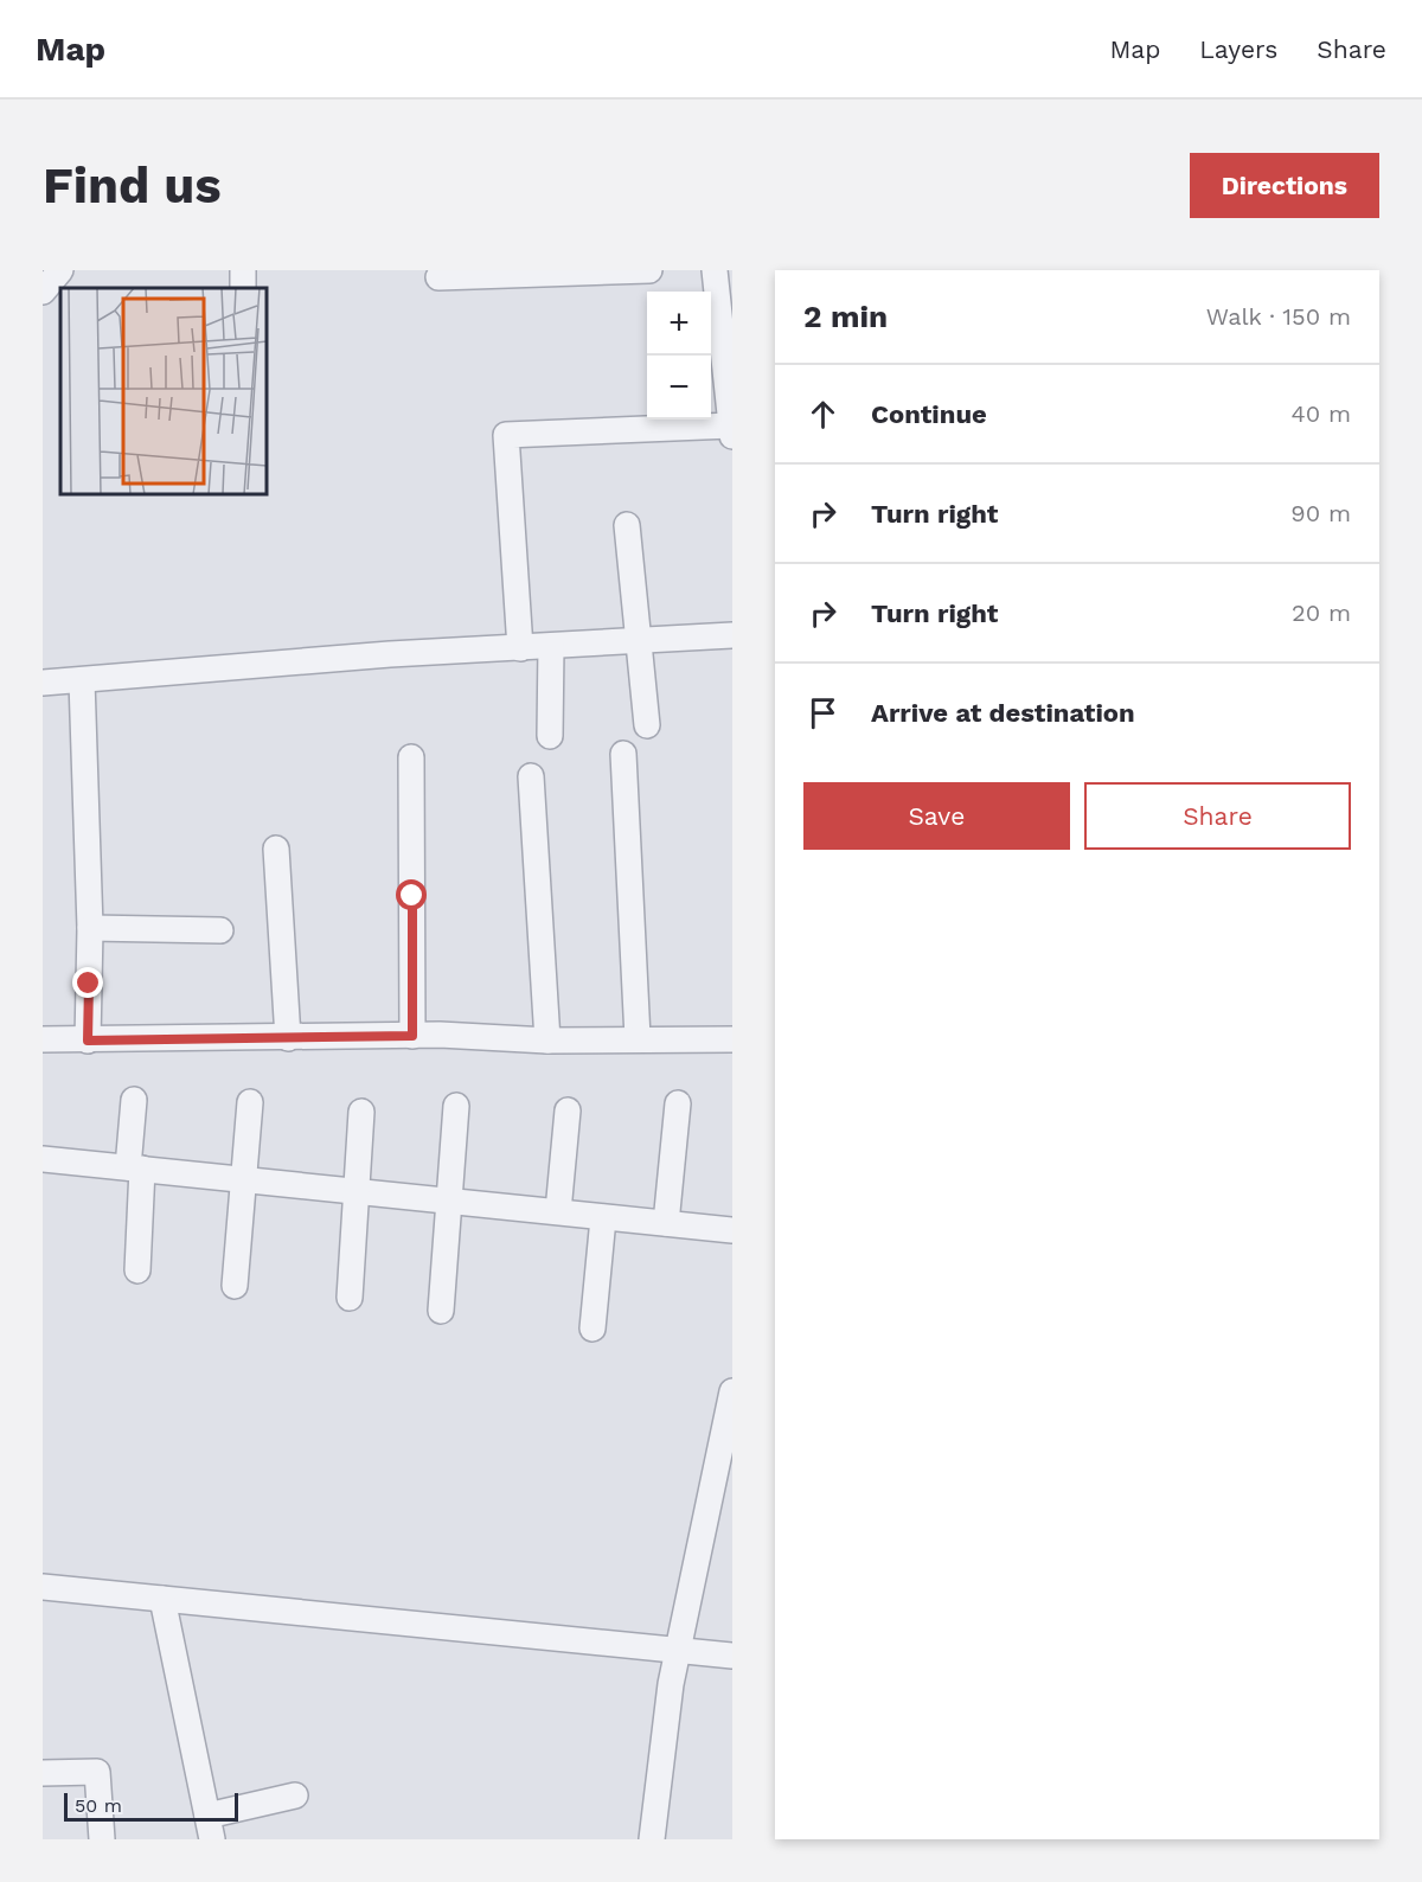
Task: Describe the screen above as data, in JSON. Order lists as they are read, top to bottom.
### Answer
{
  "scale_bar": "50 m",
  "page": {
    "header": "Map",
    "nav": ["Map", "Layers", "Share"],
    "buttons": [
      "Directions",
      ["Save", "Share"]
    ],
    "title": "Find us",
    "heading": ["2 min", "Walk · 150 m"],
    "map_buttons": ["+", "−"],
    "list": [
      ["Continue", "40 m"],
      ["Turn right", "90 m"],
      ["Turn right", "20 m"],
      "Arrive at destination"
    ],
    "scale": "50 m"
  }
}
